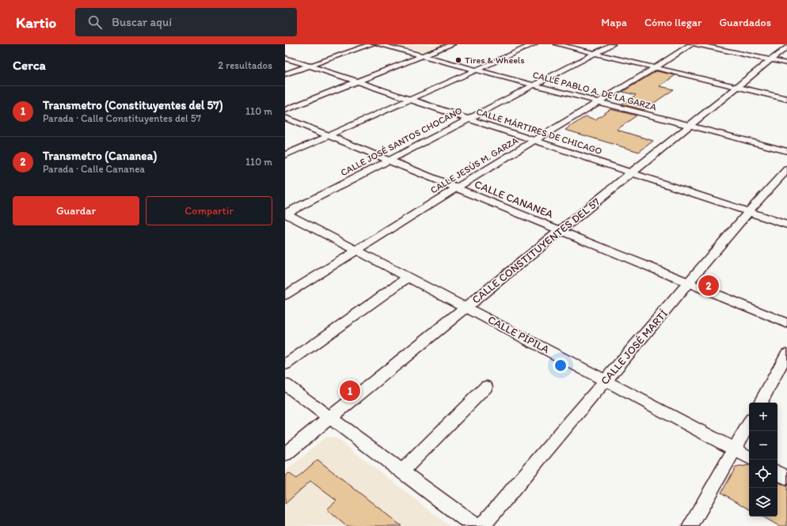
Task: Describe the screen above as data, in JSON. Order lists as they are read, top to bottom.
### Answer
{
  "streets": {
    "street": [
      "CALLE PABLO A. DE LA GARZA",
      "CALLE MÁRTIRES DE CHICAGO",
      "CALLE JOSÉ SANTOS CHOCANO",
      "CALLE JESÚS M. GARZA",
      "CALLE CANANEA",
      "CALLE CONSTITUYENTES DEL 57",
      "CALLE PÍPILA",
      "CALLE JOSÉ MARTÍ"
    ]
  },
  "crossings": [
    ["CALLE PABLO A. DE LA GARZA", "CALLE JOSÉ SANTOS CHOCANO"],
    ["CALLE PABLO A. DE LA GARZA", "CALLE JESÚS M. GARZA"],
    ["CALLE PABLO A. DE LA GARZA", "CALLE CONSTITUYENTES DEL 57"],
    ["CALLE MÁRTIRES DE CHICAGO", "CALLE JOSÉ SANTOS CHOCANO"],
    ["CALLE MÁRTIRES DE CHICAGO", "CALLE JESÚS M. GARZA"],
    ["CALLE MÁRTIRES DE CHICAGO", "CALLE CONSTITUYENTES DEL 57"],
    ["CALLE MÁRTIRES DE CHICAGO", "CALLE JOSÉ MARTÍ"],
    ["CALLE JOSÉ SANTOS CHOCANO", "CALLE CANANEA"],
    ["CALLE JOSÉ SANTOS CHOCANO", "CALLE PÍPILA"],
    ["CALLE JESÚS M. GARZA", "CALLE CANANEA"],
    ["CALLE JESÚS M. GARZA", "CALLE PÍPILA"],
    ["CALLE CANANEA", "CALLE CONSTITUYENTES DEL 57"],
    ["CALLE CANANEA", "CALLE JOSÉ MARTÍ"],
    ["CALLE CONSTITUYENTES DEL 57", "CALLE PÍPILA"],
    ["CALLE PÍPILA", "CALLE JOSÉ MARTÍ"]
  ],
  "places": ["Tires & Wheels"],
  "page": {
    "header": "Kartio",
    "search": "Buscar aquí",
    "nav": ["Mapa", "Cómo llegar", "Guardados"],
    "heading": ["Cerca", "2 resultados"],
    "list": [
      {
        "mark": "1",
        "name": "Transmetro (Constituyentes del 57)",
        "note": "Parada · Calle Constituyentes del 57",
        "value": "110 m"
      },
      {
        "mark": "2",
        "name": "Transmetro (Cananea)",
        "note": "Parada · Calle Cananea",
        "value": "110 m"
      }
    ],
    "buttons": ["Guardar", "Compartir"],
    "pins": ["2", "1"],
    "map_buttons": ["+", "−"]
  }
}
